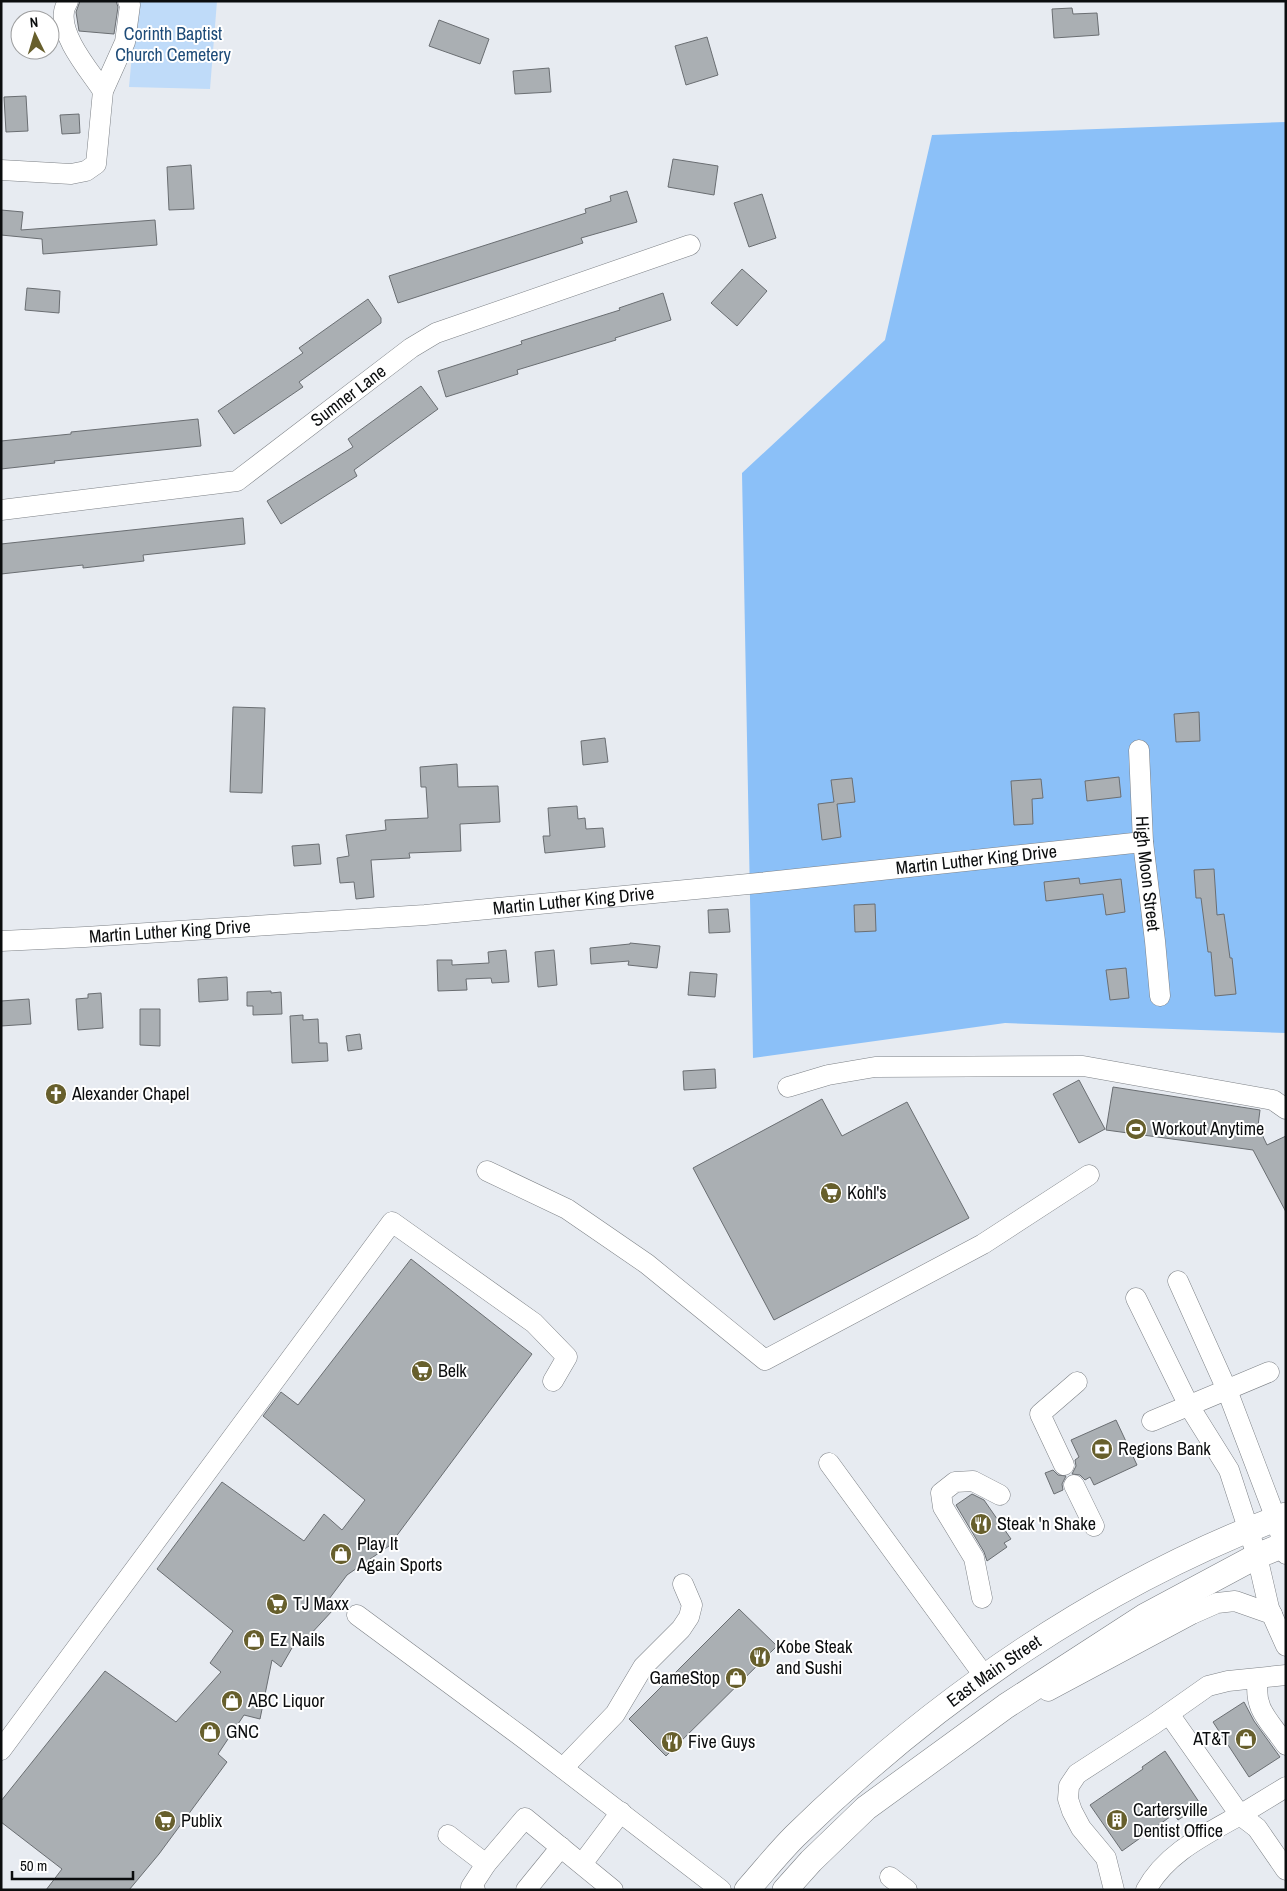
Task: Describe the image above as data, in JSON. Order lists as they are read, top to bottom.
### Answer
{
  "streets": {
    "main road": ["East Main Street"],
    "street": ["Sumner Lane", "Martin Luther King Drive", "High Moon Street"]
  },
  "crossings": [
    ["Martin Luther King Drive", "High Moon Street"]
  ],
  "parks": ["Corinth Baptist Church Cemetery"],
  "places": {
    "church": ["Alexander Chapel"],
    "sports": ["Workout Anytime"],
    "supermarket": [
      "Kohl's",
      "Belk",
      "TJ Maxx",
      "Publix"
    ],
    "bank": ["Regions Bank"],
    "restaurant": ["Steak 'n Shake", "Kobe Steak and Sushi", "Five Guys"],
    "shop": [
      "Play It Again Sports",
      "Ez Nails",
      "GameStop",
      "ABC Liquor",
      "GNC",
      "AT&T"
    ],
    "building": ["Cartersville Dentist Office"]
  },
  "scale_bar": "50 m",
  "north": "top"
}
